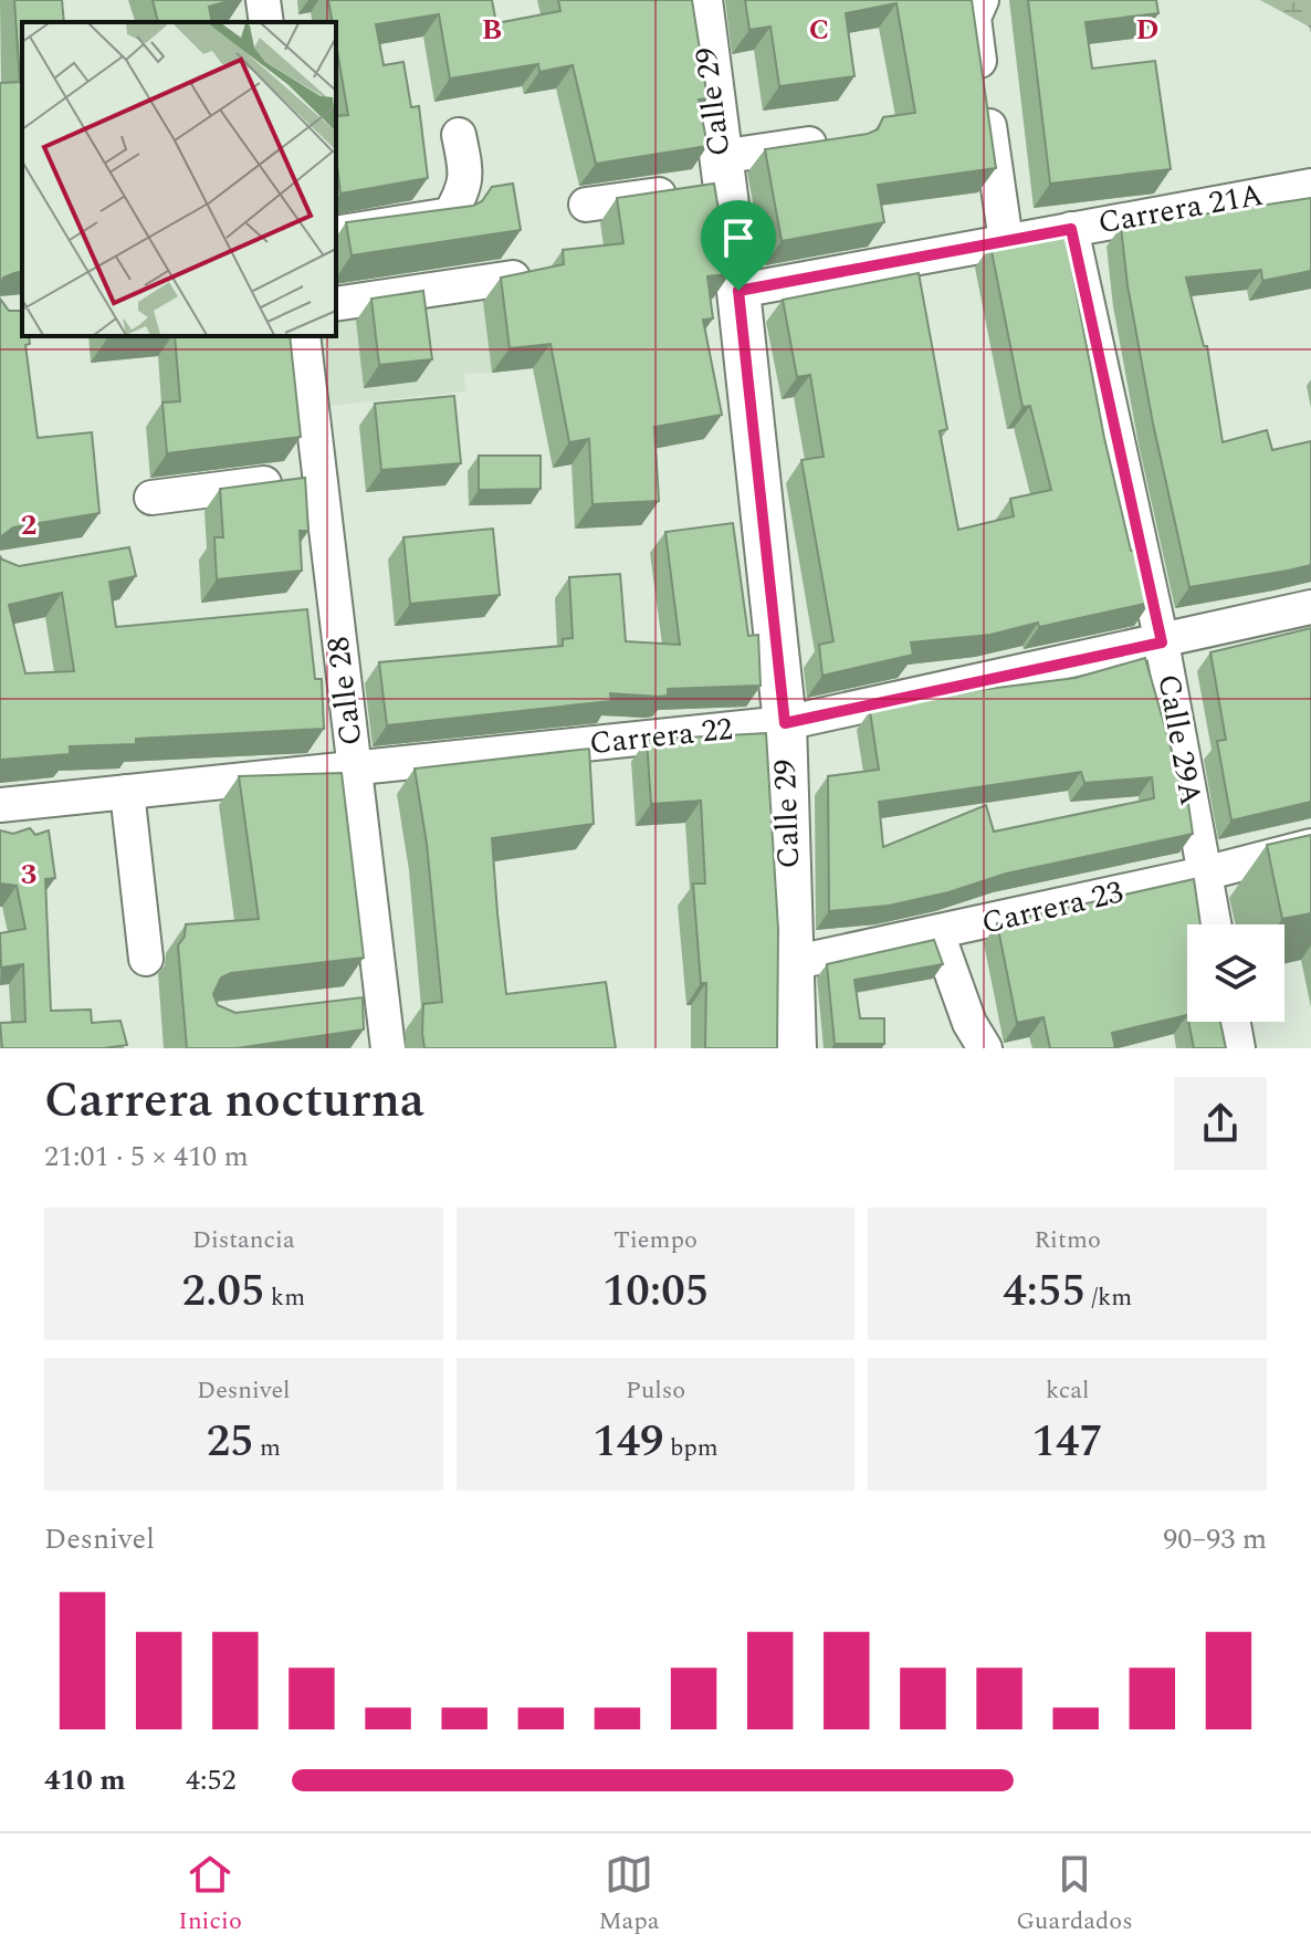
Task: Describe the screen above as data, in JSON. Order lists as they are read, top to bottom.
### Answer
{
  "streets": {
    "main road": ["Calle 29"],
    "street": [
      "Carrera 21A",
      "Calle 28",
      "Carrera 22",
      "Calle 29A",
      "Carrera 23"
    ]
  },
  "crossings": [
    ["Calle 29", "Carrera 21A"],
    ["Calle 29", "Carrera 22"],
    ["Calle 29", "Carrera 23"],
    ["Carrera 21A", "Calle 29A"],
    ["Calle 28", "Carrera 22"],
    ["Carrera 22", "Calle 29A"],
    ["Calle 29A", "Carrera 23"]
  ],
  "page": {
    "heading": ["Carrera nocturna", "21:01 · 5 × 410 m"],
    "stats": [
      ["Distancia", "2.05 km"],
      ["Tiempo", "10:05"],
      ["Ritmo", "4:55 /km"],
      ["Desnivel", "25 m"],
      ["Pulso", "149 bpm"],
      ["kcal", "147"]
    ],
    "chart": ["Desnivel", "90–93 m"],
    "list": [
      {
        "name": "410 m",
        "note": "4:52"
      }
    ],
    "tabs": ["Inicio", "Mapa", "Guardados"]
  },
  "grid": {
    "columns": ["B", "C", "D"],
    "rows": ["2", "3"]
  }
}
